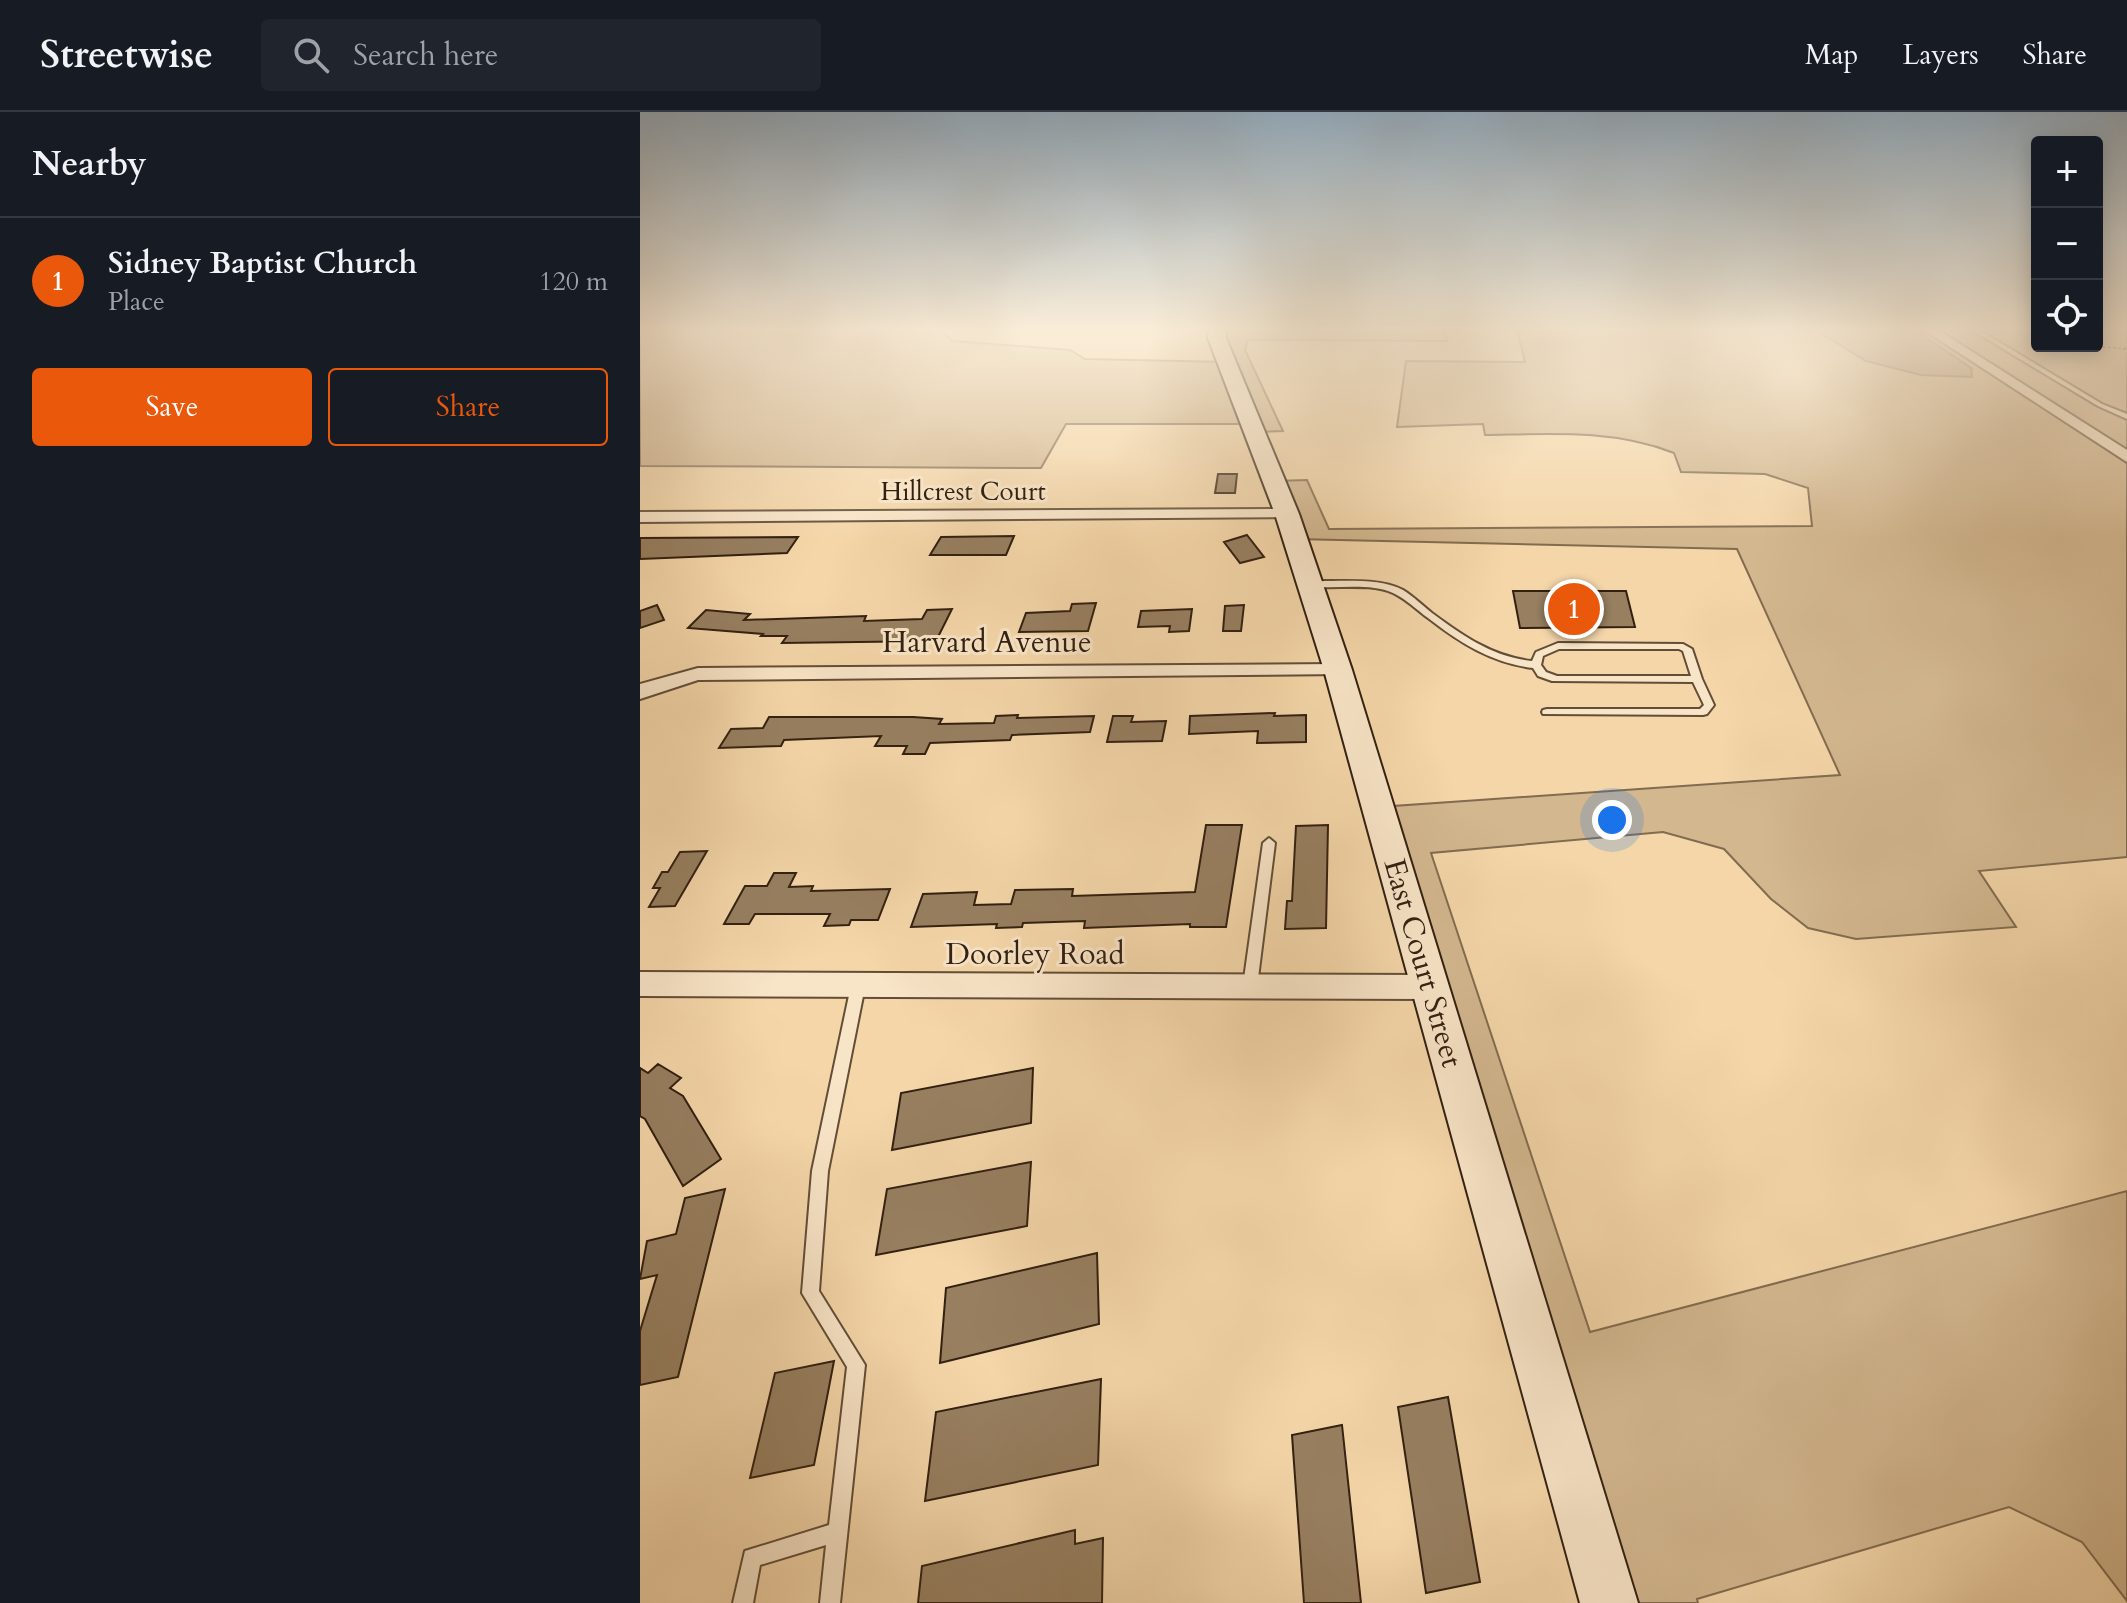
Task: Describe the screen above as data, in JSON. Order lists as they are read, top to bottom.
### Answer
{
  "streets": {
    "main road": ["East Court Street"],
    "street": ["Hillcrest Court", "Harvard Avenue", "Doorley Road"]
  },
  "crossings": [
    ["Hillcrest Court", "East Court Street"],
    ["Harvard Avenue", "East Court Street"],
    ["Doorley Road", "East Court Street"]
  ],
  "page": {
    "header": "Streetwise",
    "search": "Search here",
    "nav": ["Map", "Layers", "Share"],
    "heading": "Nearby",
    "map_buttons": ["+", "−"],
    "list": [
      {
        "mark": "1",
        "name": "Sidney Baptist Church",
        "note": "Place",
        "value": "120 m"
      }
    ],
    "buttons": ["Save", "Share"],
    "pins": "1"
  }
}
